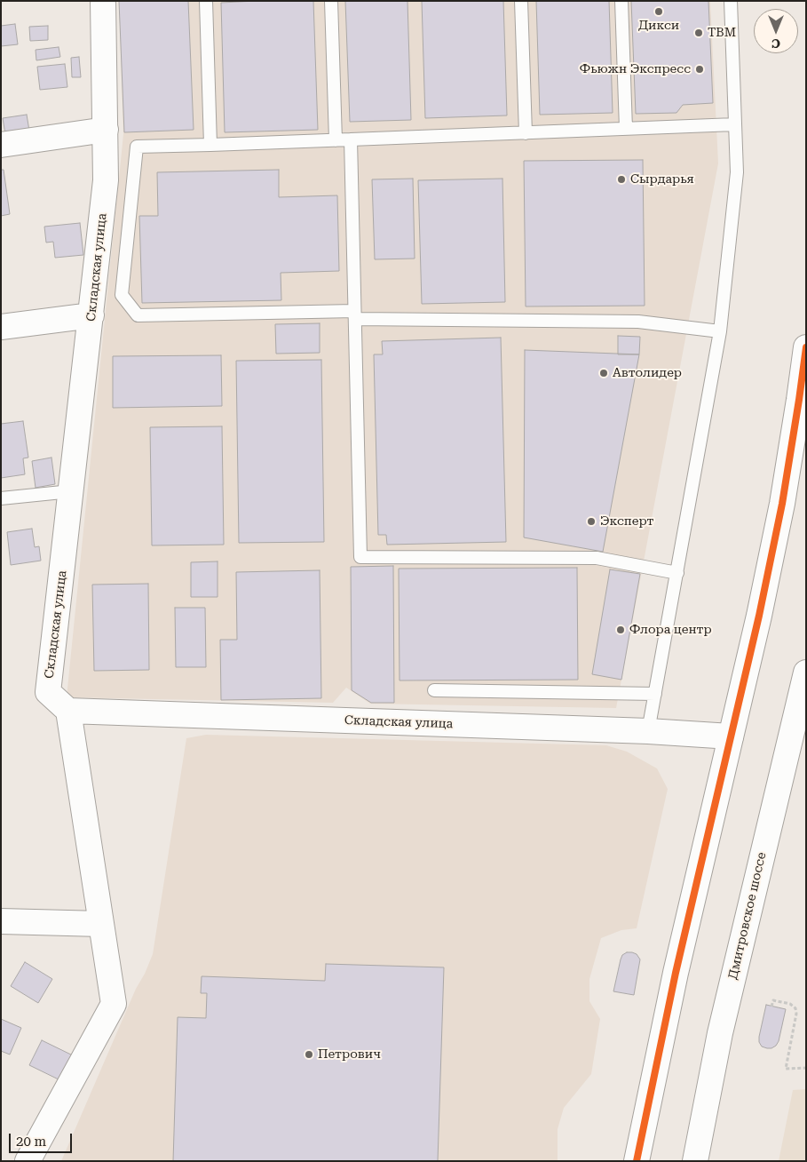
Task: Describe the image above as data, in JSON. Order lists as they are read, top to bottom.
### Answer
{
  "streets": {
    "main road": ["Складская улица", "Дмитровское шоссе"]
  },
  "places": [
    "Дикси",
    "ТВМ",
    "Фьюжн Экспресс",
    "Сырдарья",
    "Автолидер",
    "Эксперт",
    "Флора центр",
    "Петрович"
  ],
  "scale_bar": "20 m",
  "north": "bottom"
}
